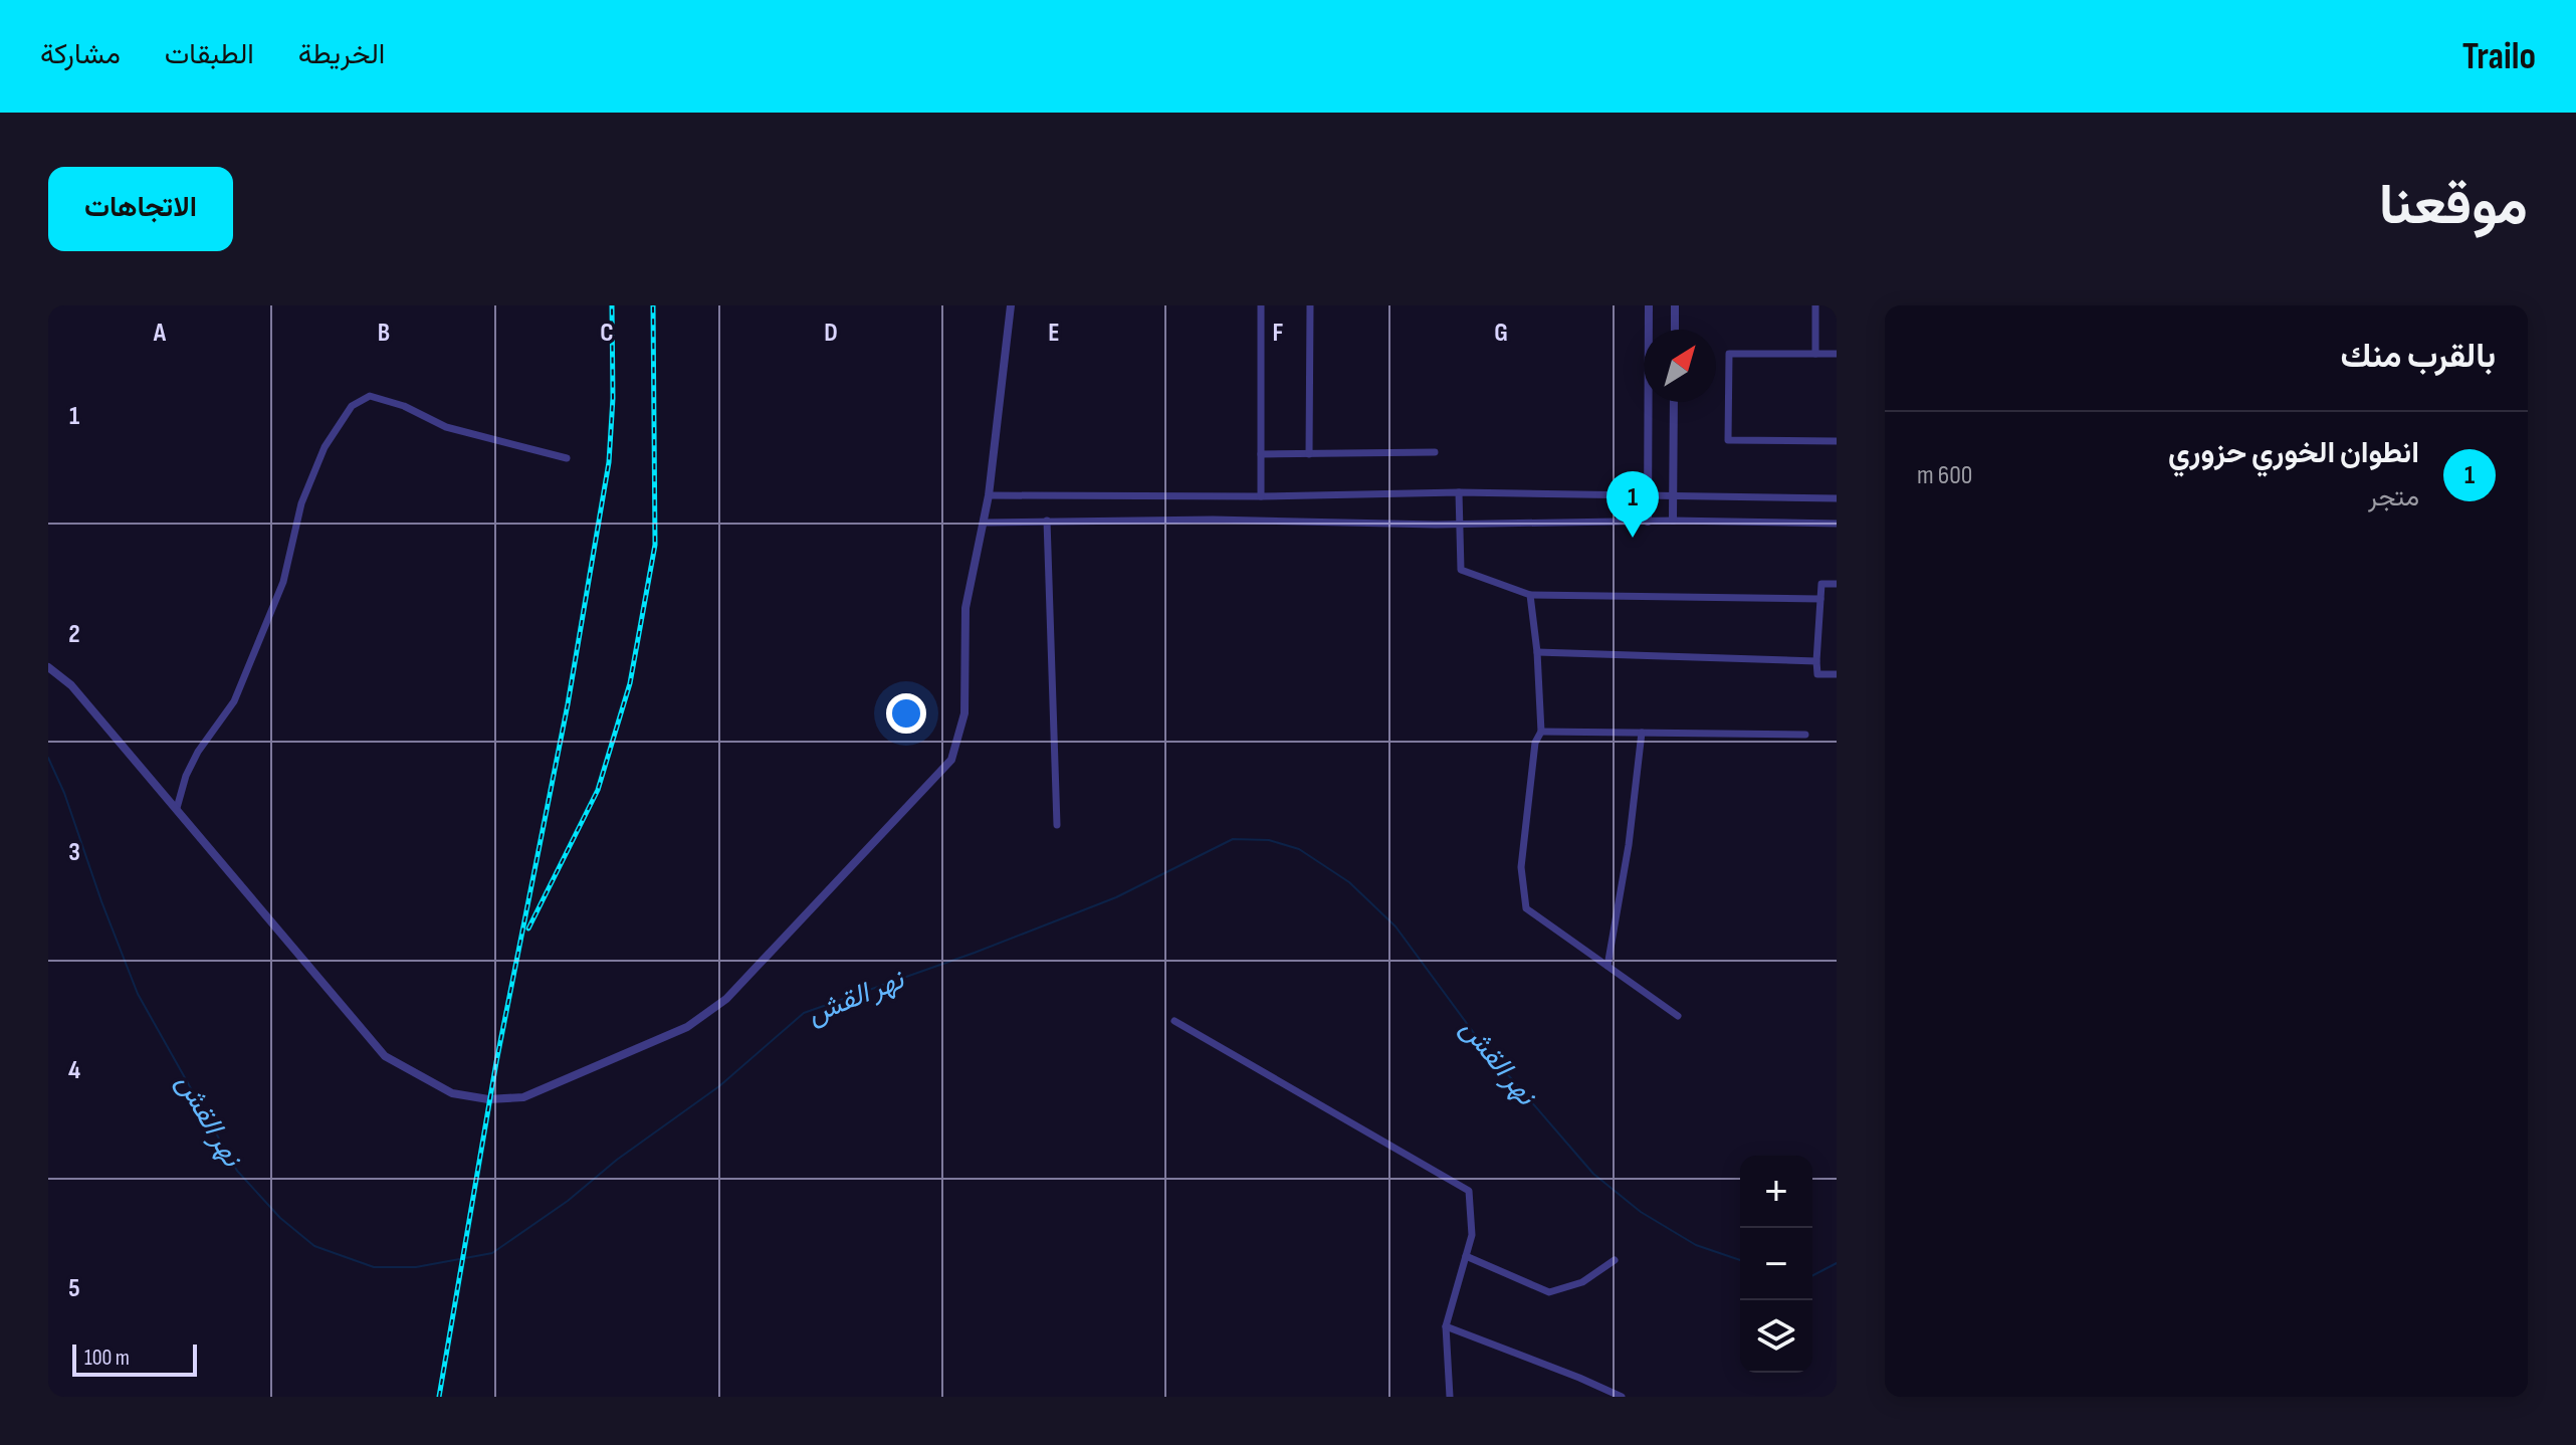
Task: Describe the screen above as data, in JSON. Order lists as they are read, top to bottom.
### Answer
{
  "water": ["نهر القش"],
  "scale_bar": "100 m",
  "north": "top right",
  "page": {
    "header": "Trailo",
    "nav": ["الخريطة", "الطبقات", "مشاركة"],
    "title": "موقعنا",
    "buttons": "الاتجاهات",
    "heading": "بالقرب منك",
    "list": [
      {
        "mark": "1",
        "name": "انطوان الخوري حزوري",
        "note": "متجر",
        "value": "600 m"
      }
    ],
    "pins": "1",
    "map_buttons": ["+", "−"],
    "scale": "100 m"
  },
  "grid": {
    "columns": [
      "A",
      "B",
      "C",
      "D",
      "E",
      "F",
      "G"
    ],
    "rows": [
      "1",
      "2",
      "3",
      "4",
      "5"
    ]
  }
}
